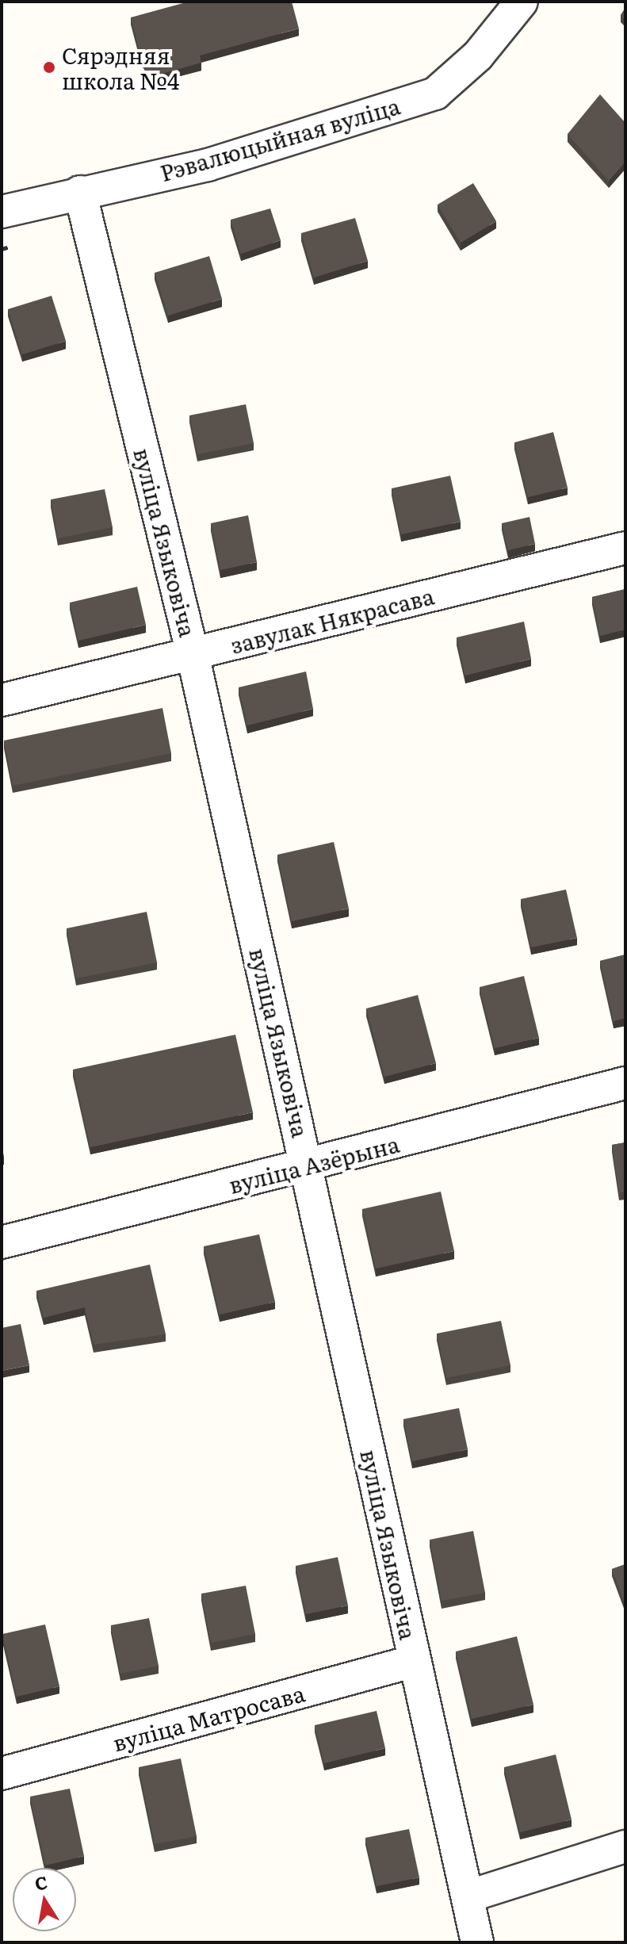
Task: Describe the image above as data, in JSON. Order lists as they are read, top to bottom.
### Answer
{
  "streets": {
    "street": [
      "Рэвалюцыйная вуліца",
      "вуліца Языковіча",
      "завулак Някрасава",
      "вуліца Азёрына",
      "вуліца Матросава"
    ]
  },
  "crossings": [
    ["Рэвалюцыйная вуліца", "вуліца Языковіча"],
    ["вуліца Языковіча", "завулак Някрасава"],
    ["вуліца Языковіча", "вуліца Азёрына"],
    ["вуліца Языковіча", "вуліца Матросава"]
  ],
  "places": ["Сярэдняя школа №4"],
  "north": "top"
}
